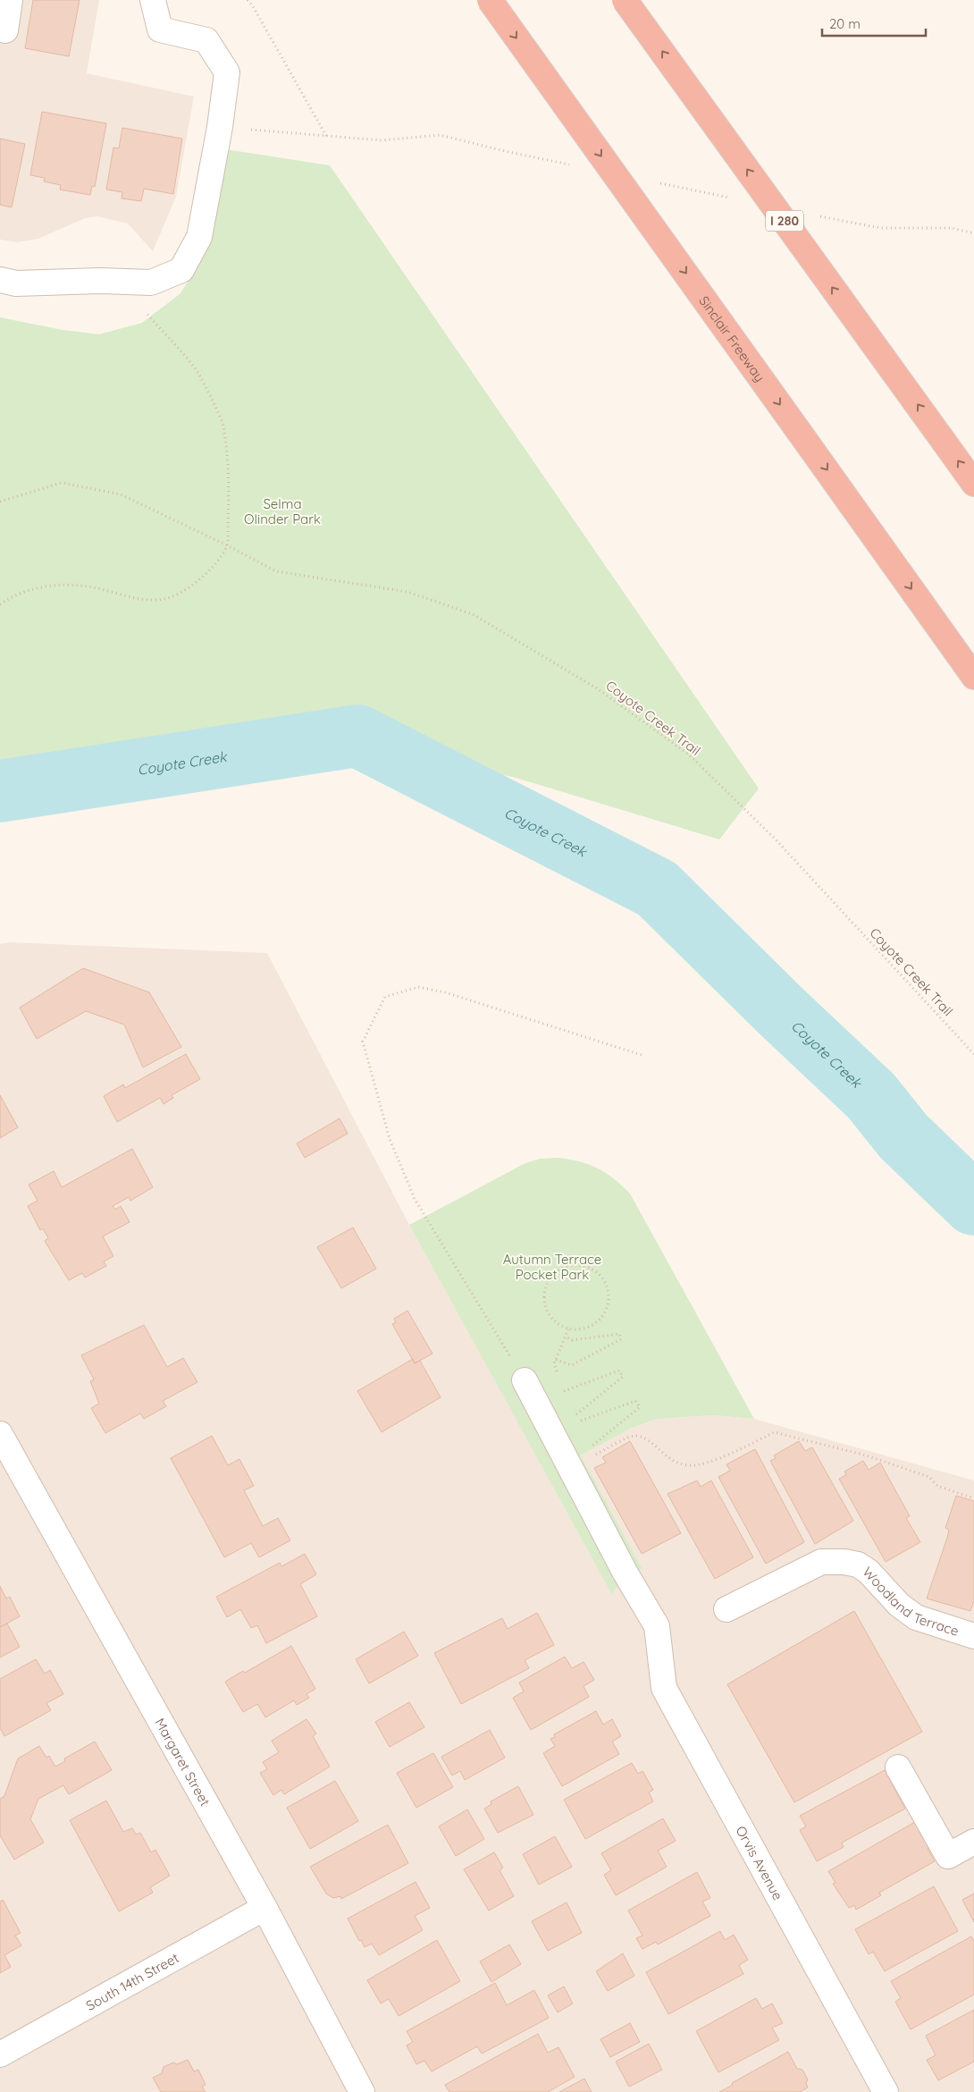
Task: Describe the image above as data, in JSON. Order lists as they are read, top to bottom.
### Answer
{
  "streets": {
    "highway": ["I 280", "Sinclair Freeway"],
    "street": [
      "Woodland Terrace",
      "Margaret Street",
      "Orvis Avenue",
      "South 14th Street"
    ],
    "path": ["Coyote Creek Trail"]
  },
  "crossings": [
    ["Margaret Street", "South 14th Street"]
  ],
  "water": ["Coyote Creek"],
  "parks": ["Selma Olinder Park", "Autumn Terrace Pocket Park"],
  "scale_bar": "20 m"
}
